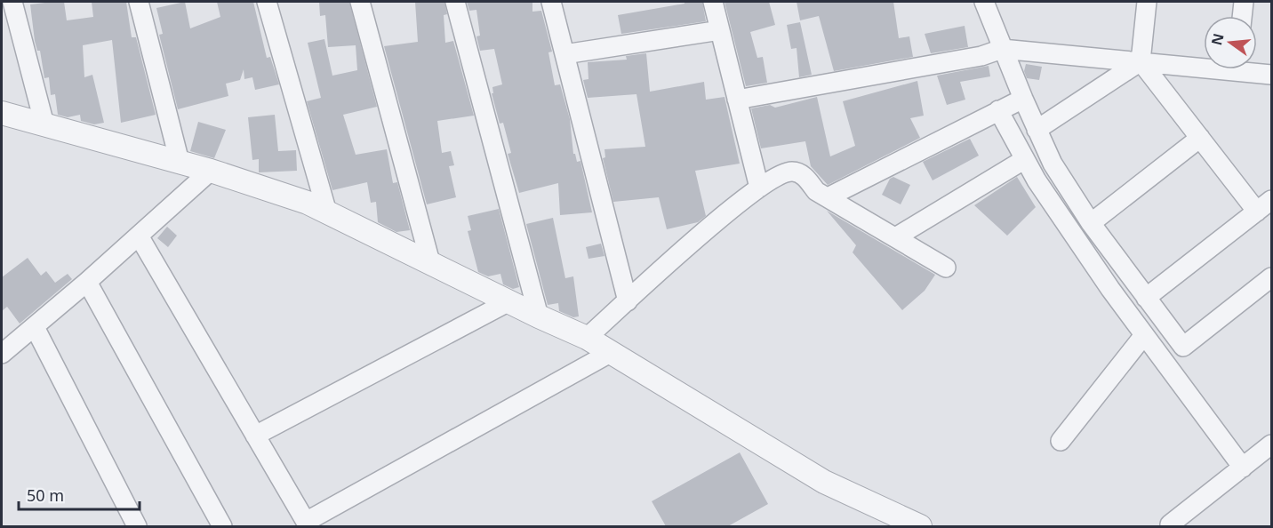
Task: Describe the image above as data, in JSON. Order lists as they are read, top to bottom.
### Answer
{
  "scale_bar": "50 m",
  "north": "left"
}
